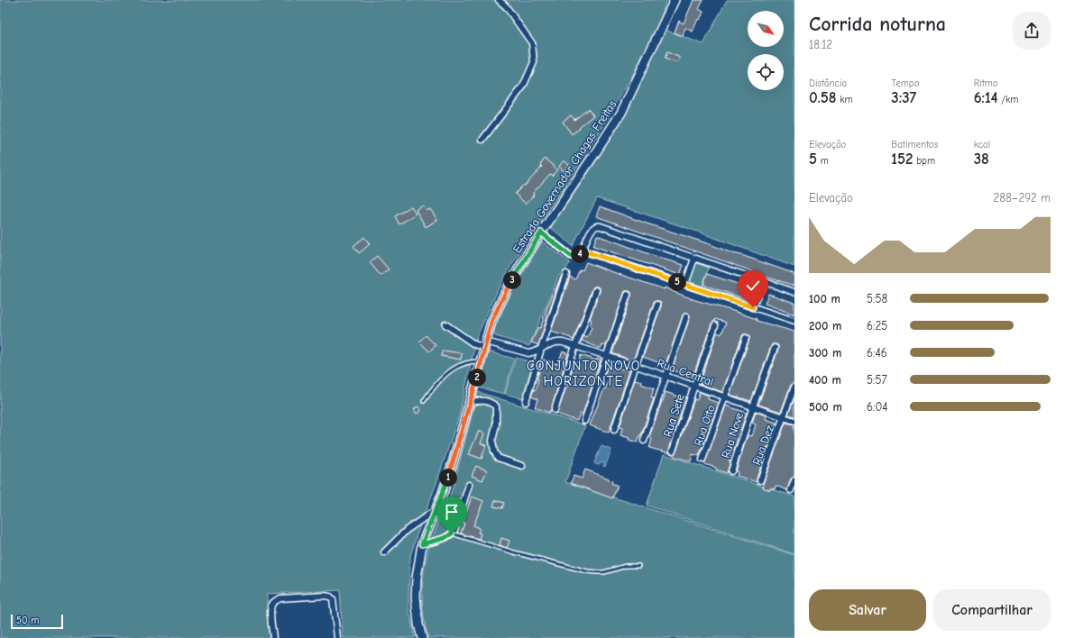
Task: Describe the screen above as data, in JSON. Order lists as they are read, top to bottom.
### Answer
{
  "streets": {
    "main road": ["Estrada Governador Chagas Freitas"],
    "street": [
      "Rua Central",
      "Rua Sete",
      "Rua Oito",
      "Rua Nove",
      "Rua Dez"
    ]
  },
  "crossings": [
    ["Estrada Governador Chagas Freitas", "Rua Central"],
    ["Rua Central", "Rua Sete"],
    ["Rua Central", "Rua Oito"],
    ["Rua Central", "Rua Nove"],
    ["Rua Central", "Rua Dez"]
  ],
  "districts": ["CONJUNTO NOVO HORIZONTE"],
  "scale_bar": "50 m",
  "north": "bottom right",
  "page": {
    "heading": ["Corrida noturna", "18:12"],
    "stats": [
      ["Distância", "0.58 km"],
      ["Tempo", "3:37"],
      ["Ritmo", "6:14 /km"],
      ["Elevação", "5 m"],
      ["Batimentos", "152 bpm"],
      ["kcal", "38"]
    ],
    "chart": ["Elevação", "288–292 m"],
    "pins": [
      "4",
      "3",
      "5",
      "2",
      "1"
    ],
    "list": [
      {
        "name": "100 m",
        "note": "5:58"
      },
      {
        "name": "200 m",
        "note": "6:25"
      },
      {
        "name": "300 m",
        "note": "6:46"
      },
      {
        "name": "400 m",
        "note": "5:57"
      },
      {
        "name": "500 m",
        "note": "6:04"
      }
    ],
    "buttons": ["Salvar", "Compartilhar"],
    "scale": "50 m"
  }
}
